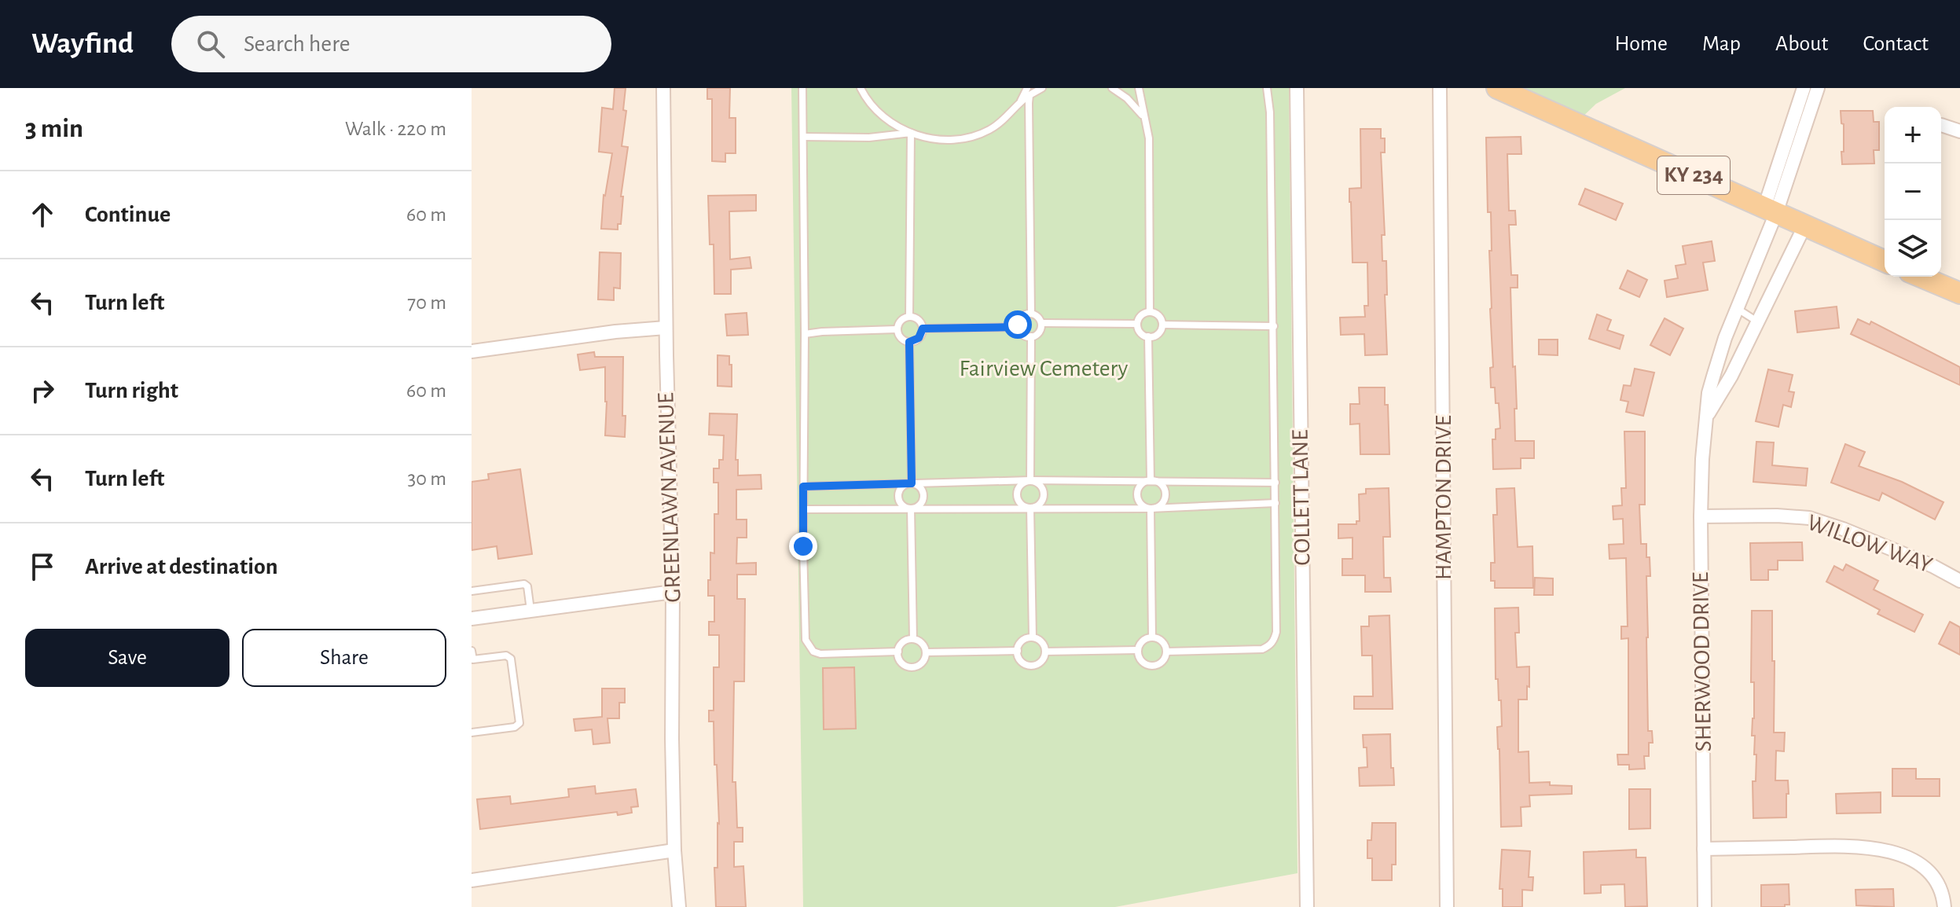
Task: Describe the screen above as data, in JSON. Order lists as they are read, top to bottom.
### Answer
{
  "streets": {
    "main road": ["KY 234"],
    "street": [
      "GREENLAWN AVENUE",
      "COLLETT LANE",
      "HAMPTON DRIVE",
      "WILLOW WAY",
      "SHERWOOD DRIVE"
    ]
  },
  "crossings": [
    ["KY 234", "SHERWOOD DRIVE"],
    ["WILLOW WAY", "SHERWOOD DRIVE"]
  ],
  "parks": ["Fairview Cemetery"],
  "page": {
    "header": "Wayfind",
    "search": "Search here",
    "nav": [
      "Home",
      "Map",
      "About",
      "Contact"
    ],
    "heading": ["3 min", "Walk · 220 m"],
    "map_buttons": ["+", "−"],
    "list": [
      ["Continue", "60 m"],
      ["Turn left", "70 m"],
      ["Turn right", "60 m"],
      ["Turn left", "30 m"],
      "Arrive at destination"
    ],
    "buttons": ["Save", "Share"]
  }
}
